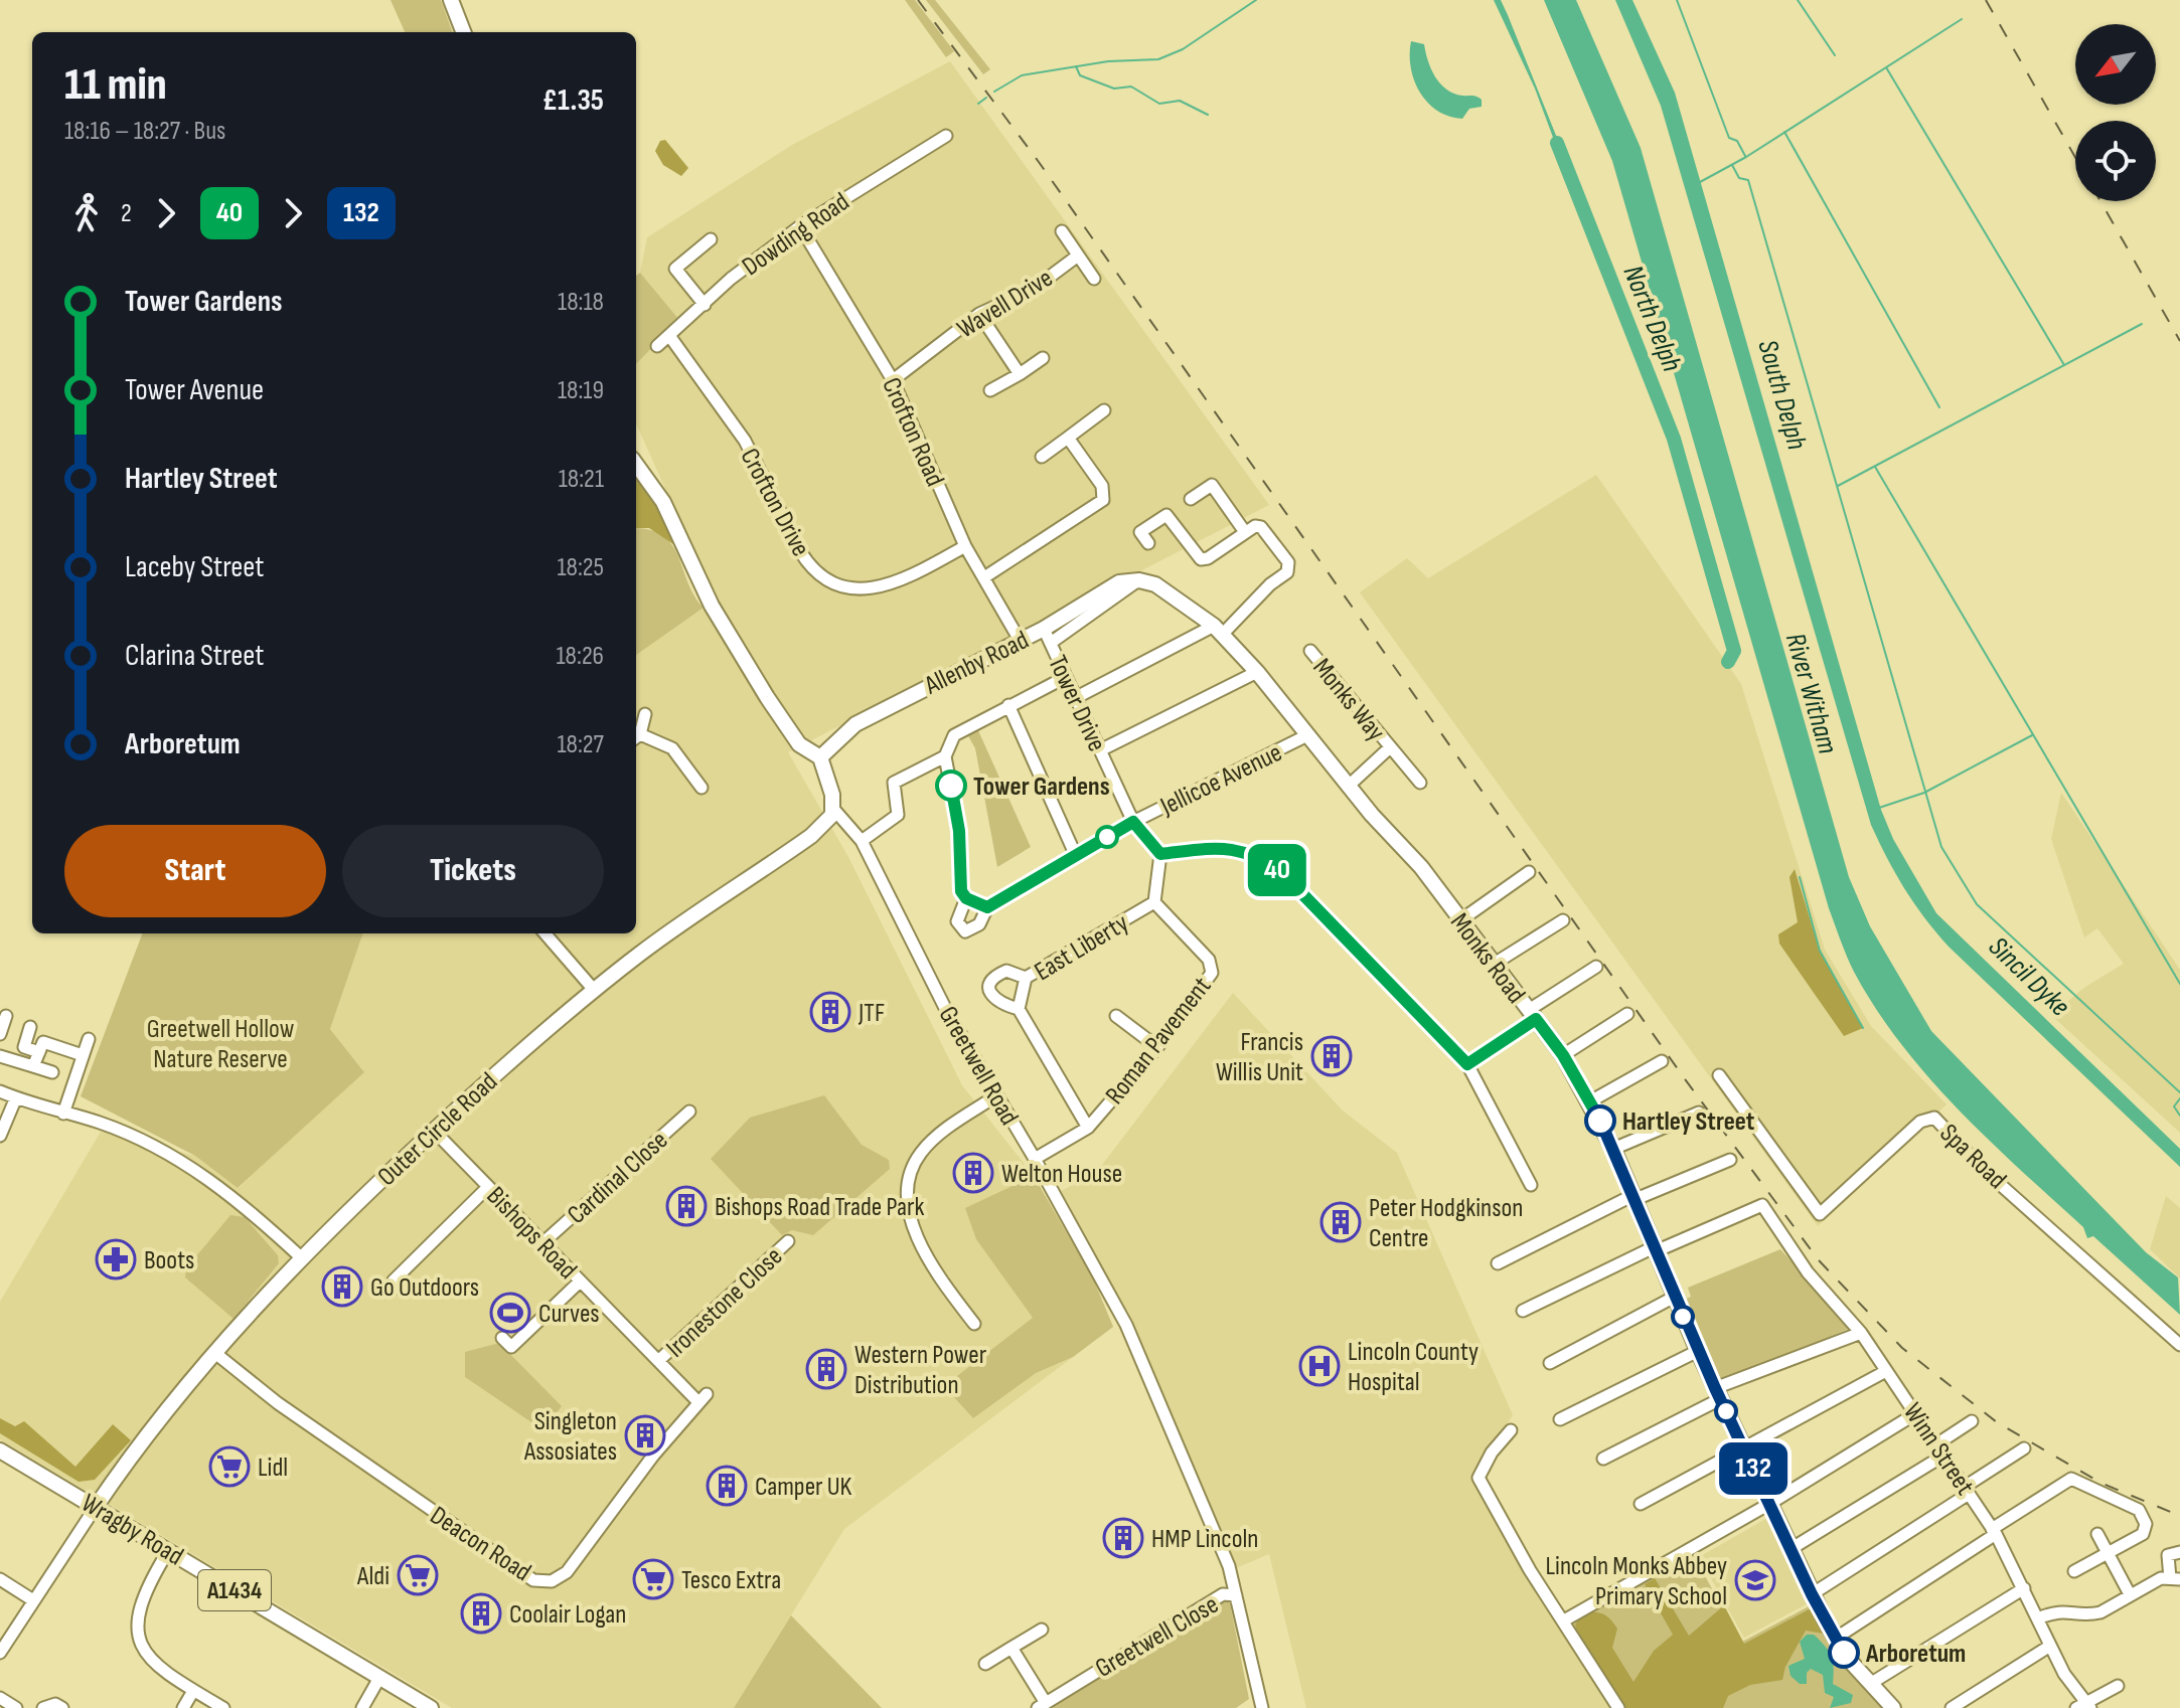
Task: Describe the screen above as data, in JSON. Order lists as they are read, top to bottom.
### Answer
{
  "streets": {
    "main road": [
      "Allenby Road",
      "Monks Road",
      "Greetwell Road",
      "Outer Circle Road",
      "Wragby Road",
      "A1434"
    ],
    "street": [
      "Dowding Road",
      "Wavell Drive",
      "Crofton Road",
      "Crofton Drive",
      "Monks Way",
      "Tower Drive",
      "Jellicoe Avenue",
      "East Liberty",
      "Roman Pavement",
      "Spa Road",
      "Cardinal Close",
      "Bishops Road",
      "Ironestone Close",
      "Winn Street",
      "Deacon Road",
      "Greetwell Close"
    ]
  },
  "crossings": [
    ["Dowding Road", "Crofton Road"],
    ["Dowding Road", "Crofton Drive"],
    ["Wavell Drive", "Crofton Road"],
    ["Crofton Road", "Crofton Drive"],
    ["Crofton Road", "Allenby Road"],
    ["Allenby Road", "Tower Drive"],
    ["Allenby Road", "Monks Road"],
    ["Allenby Road", "Greetwell Road"],
    ["Monks Way", "Monks Road"],
    ["Tower Drive", "Jellicoe Avenue"],
    ["Jellicoe Avenue", "Monks Road"],
    ["East Liberty", "Roman Pavement"],
    ["Monks Road", "Winn Street"],
    ["Roman Pavement", "Greetwell Road"],
    ["Greetwell Road", "Outer Circle Road"],
    ["Greetwell Road", "Greetwell Close"],
    ["Outer Circle Road", "Bishops Road"],
    ["Outer Circle Road", "Wragby Road"],
    ["Outer Circle Road", "Deacon Road"],
    ["Cardinal Close", "Bishops Road"],
    ["Bishops Road", "Ironestone Close"],
    ["Bishops Road", "Deacon Road"]
  ],
  "water": [
    "North Delph",
    "South Delph",
    "River Witham",
    "Sincil Dyke"
  ],
  "parks": ["Greetwell Hollow Nature Reserve"],
  "places": {
    "other": ["Tower Gardens", "Hartley Street", "Arboretum"],
    "building": [
      "JTF",
      "Francis Willis Unit",
      "Welton House",
      "Bishops Road Trade Park",
      "Peter Hodgkinson Centre",
      "Go Outdoors",
      "Western Power Distribution",
      "Singleton Assosiates",
      "Camper UK",
      "HMP Lincoln",
      "Coolair Logan"
    ],
    "pharmacy": ["Boots"],
    "sports": ["Curves"],
    "hospital": ["Lincoln County Hospital"],
    "supermarket": ["Lidl", "Aldi", "Tesco Extra"],
    "school or university": ["Lincoln Monks Abbey Primary School"]
  },
  "lines": ["bus line 40", "bus line 132"],
  "north": "bottom left",
  "page": {
    "on_map": ["40", "132"],
    "heading": ["11 min", "18:16 – 18:27 · Bus", "£1.35"],
    "legs": ["2", "40", "132"],
    "list": [
      {
        "name": "Tower Gardens",
        "value": "18:18"
      },
      {
        "name": "Tower Avenue",
        "value": "18:19"
      },
      {
        "name": "Hartley Street",
        "value": "18:21"
      },
      {
        "name": "Laceby Street",
        "value": "18:25"
      },
      {
        "name": "Clarina Street",
        "value": "18:26"
      },
      {
        "name": "Arboretum",
        "value": "18:27"
      }
    ],
    "buttons": ["Start", "Tickets"]
  }
}
